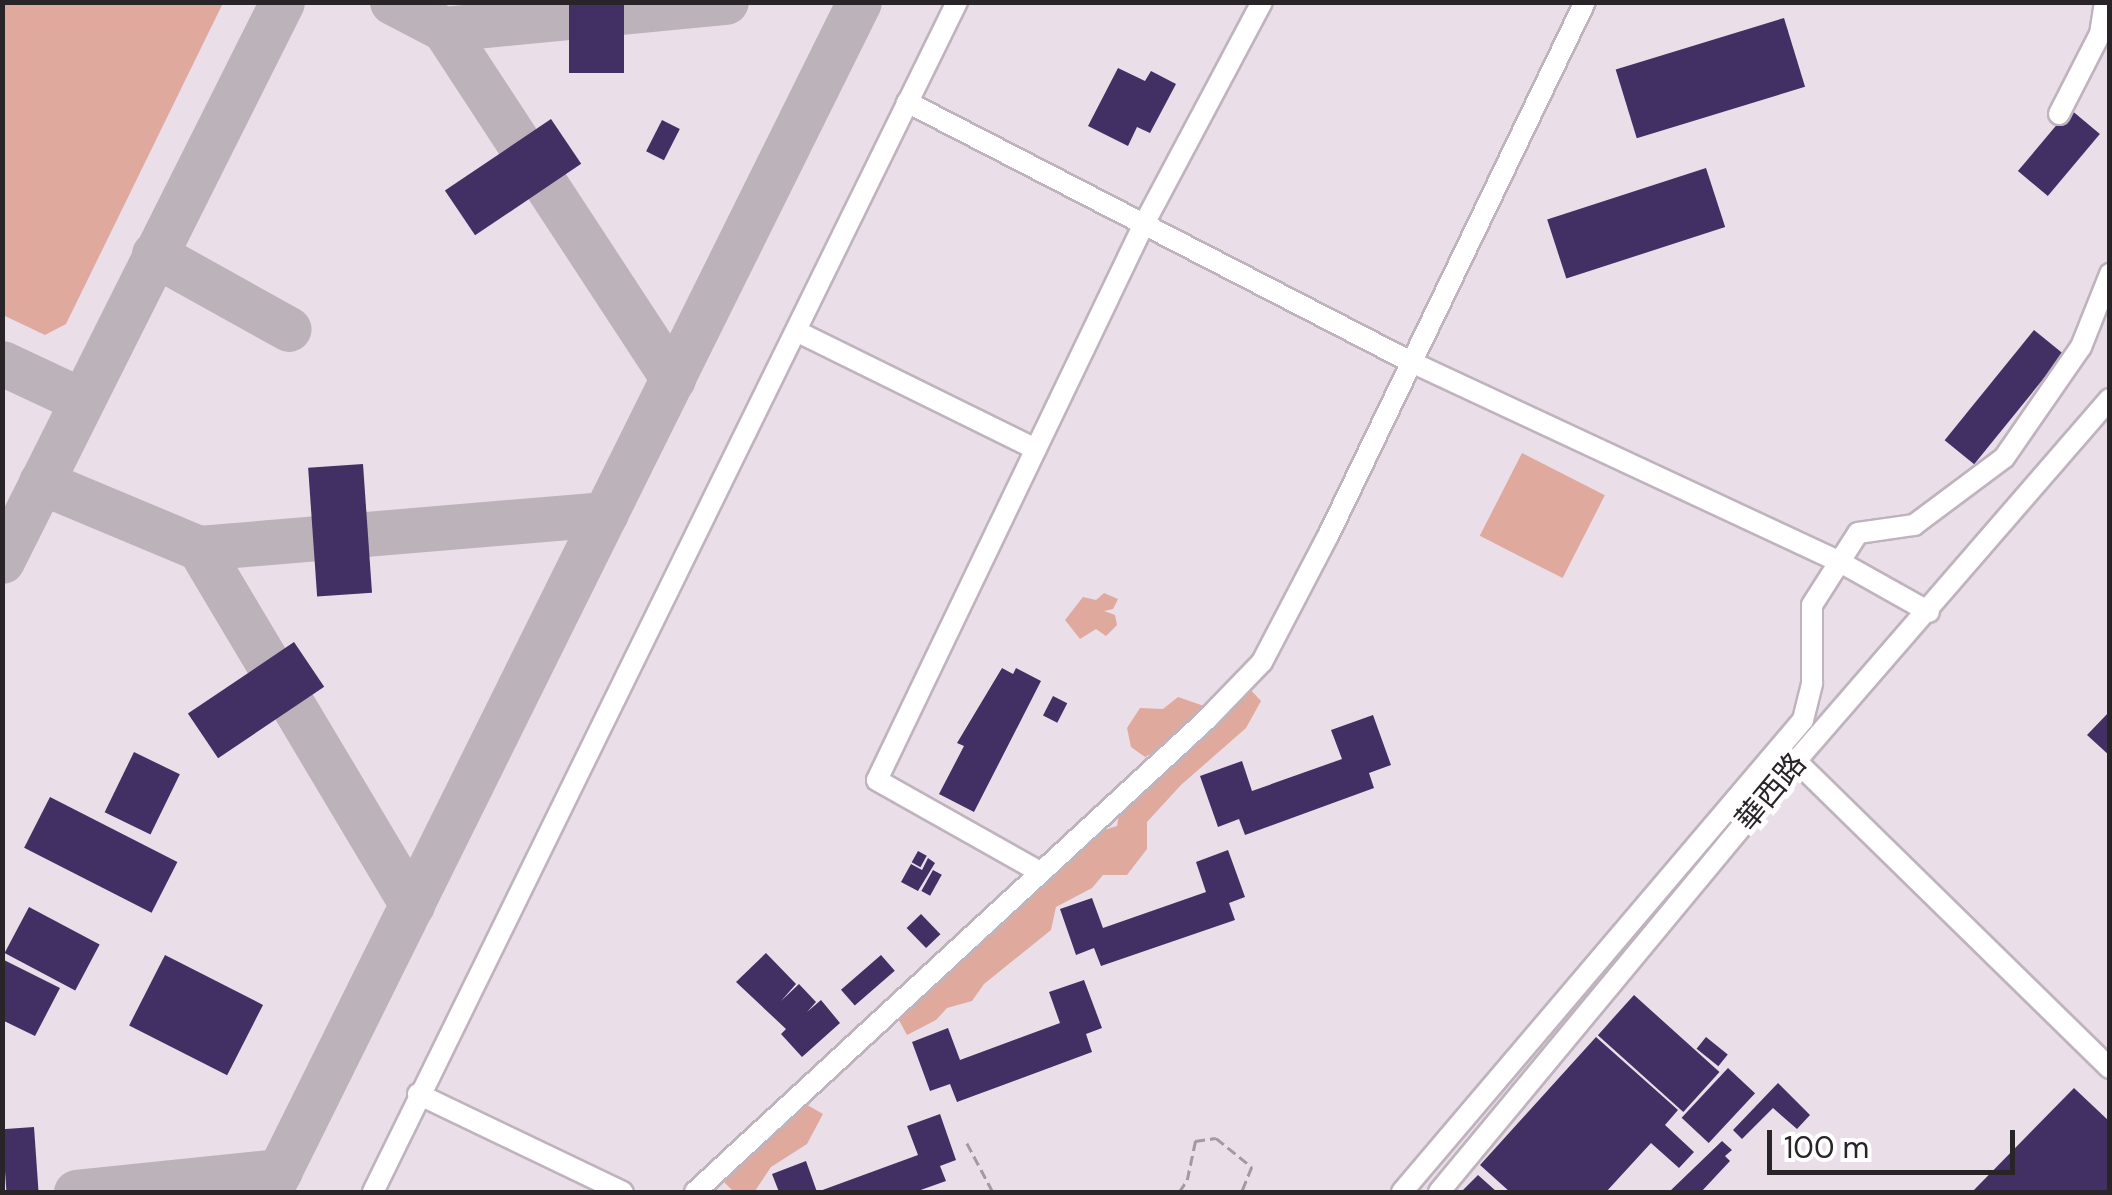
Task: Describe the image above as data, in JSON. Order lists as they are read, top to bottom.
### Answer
{
  "streets": {
    "street": ["華西路"]
  },
  "scale_bar": "100 m"
}
